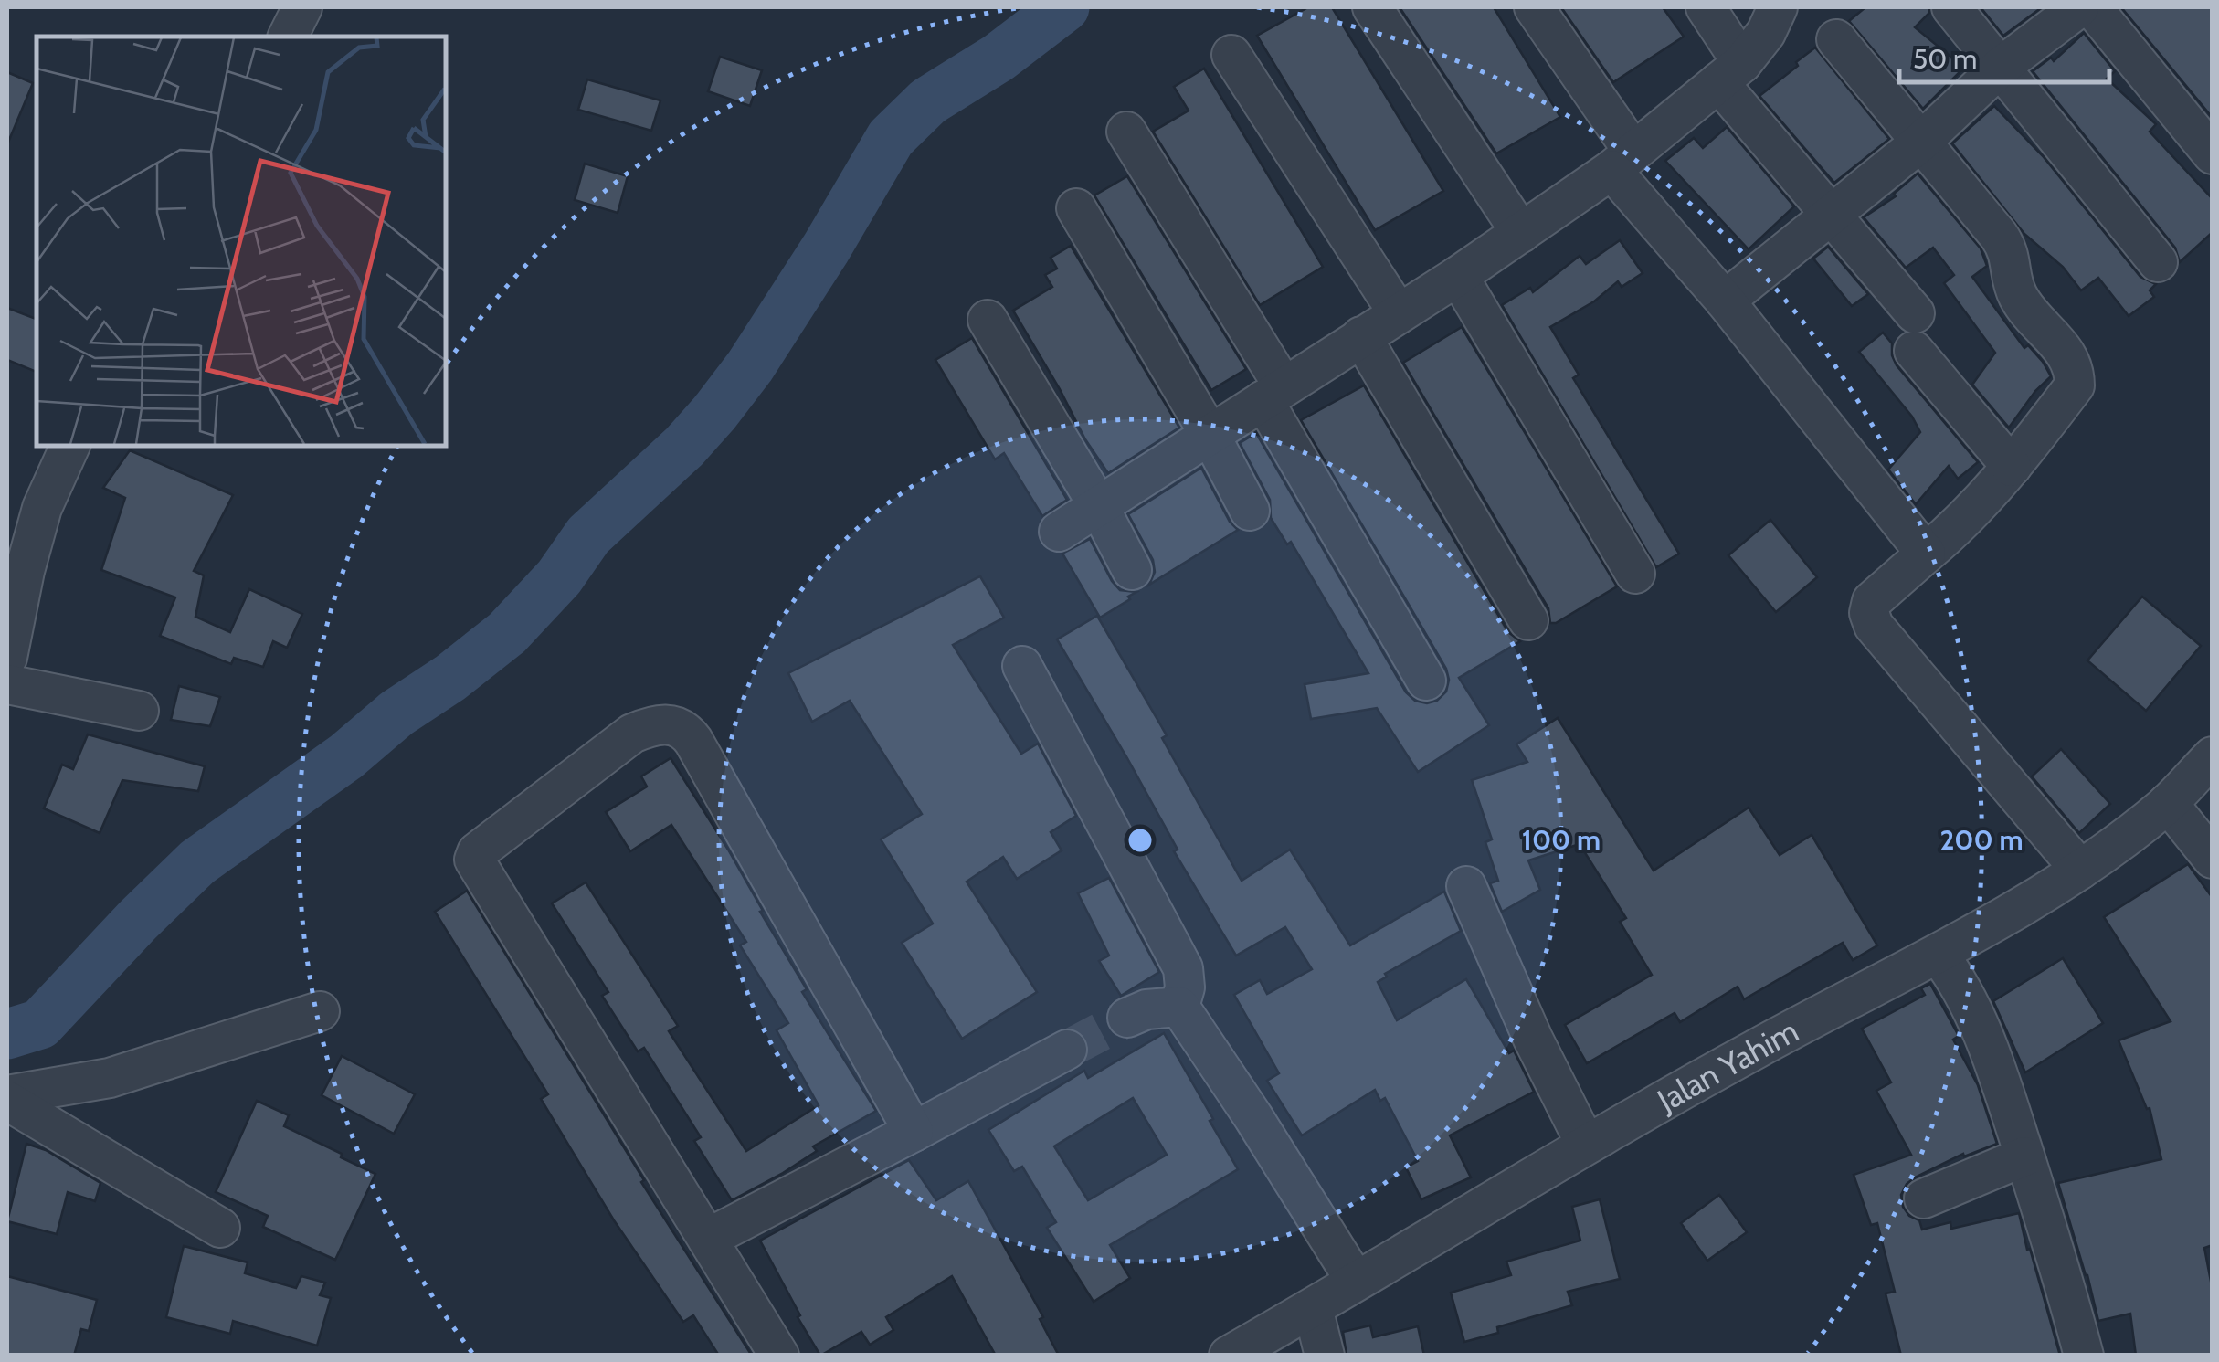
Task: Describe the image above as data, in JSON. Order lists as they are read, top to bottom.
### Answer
{
  "streets": {
    "street": ["Jalan Yahim"]
  },
  "scale_bar": "50 m",
  "rings": ["100 m", "200 m"]
}
